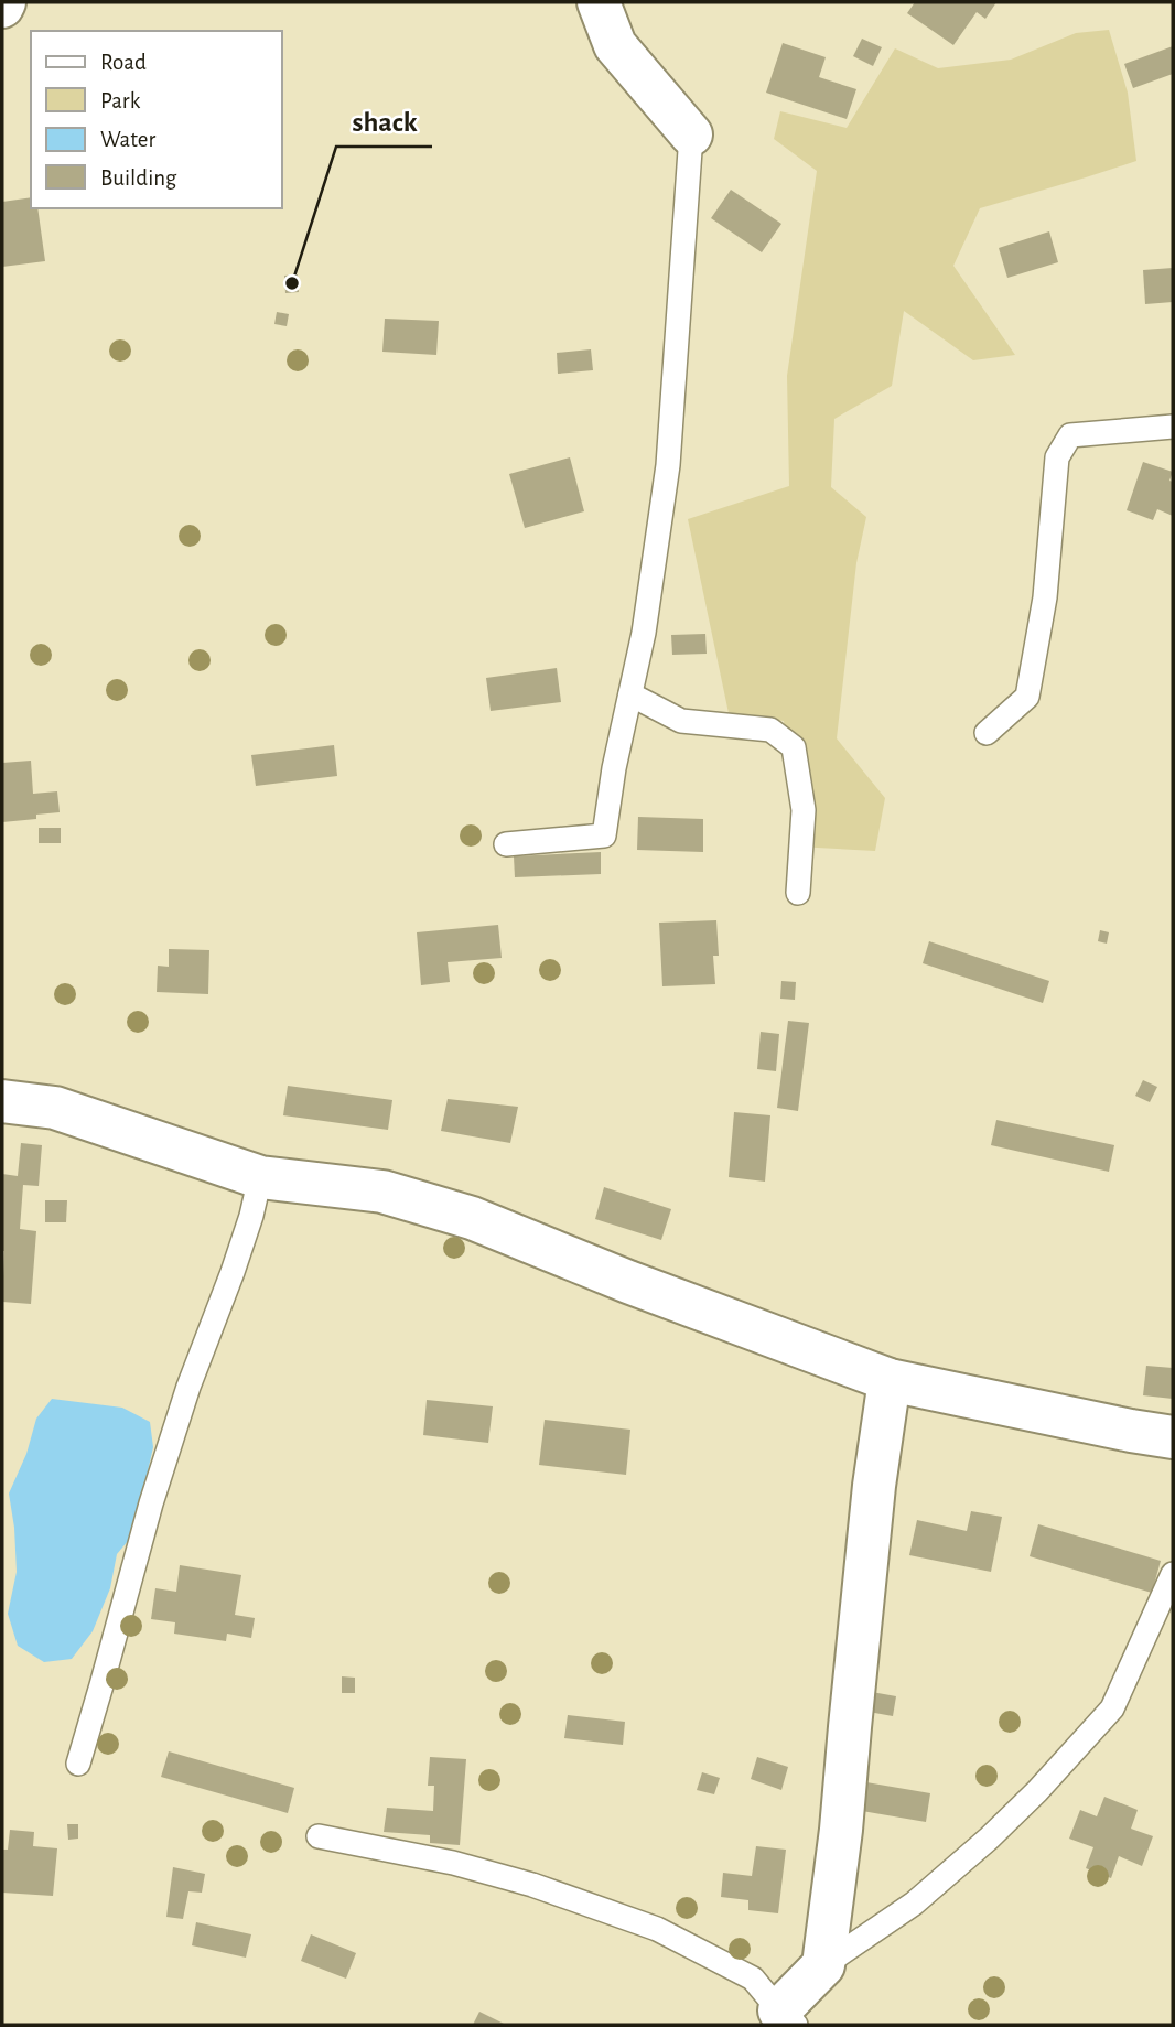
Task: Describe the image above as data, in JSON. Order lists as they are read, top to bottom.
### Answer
{
  "places": ["shack"],
  "legend": [
    "Road",
    "Park",
    "Water",
    "Building"
  ]
}
